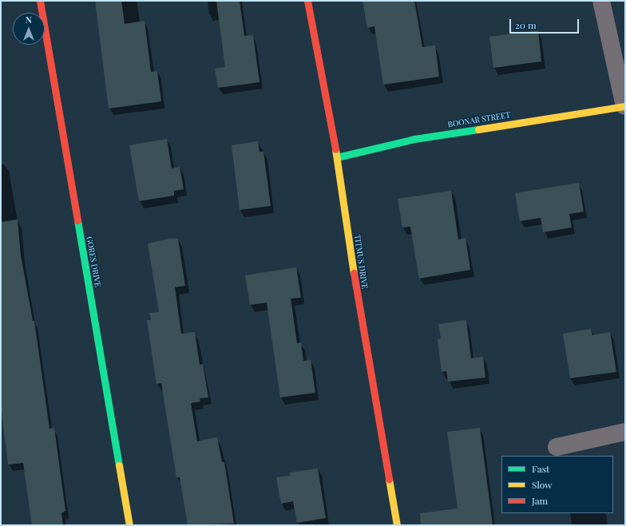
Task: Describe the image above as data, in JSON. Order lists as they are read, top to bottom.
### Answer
{
  "streets": {
    "street": ["BOONAR STREET", "GORES DRIVE", "TITMUS DRIVE"]
  },
  "crossings": [
    ["BOONAR STREET", "TITMUS DRIVE"]
  ],
  "legend": ["Fast", "Slow", "Jam"],
  "scale_bar": "20 m",
  "north": "top"
}
